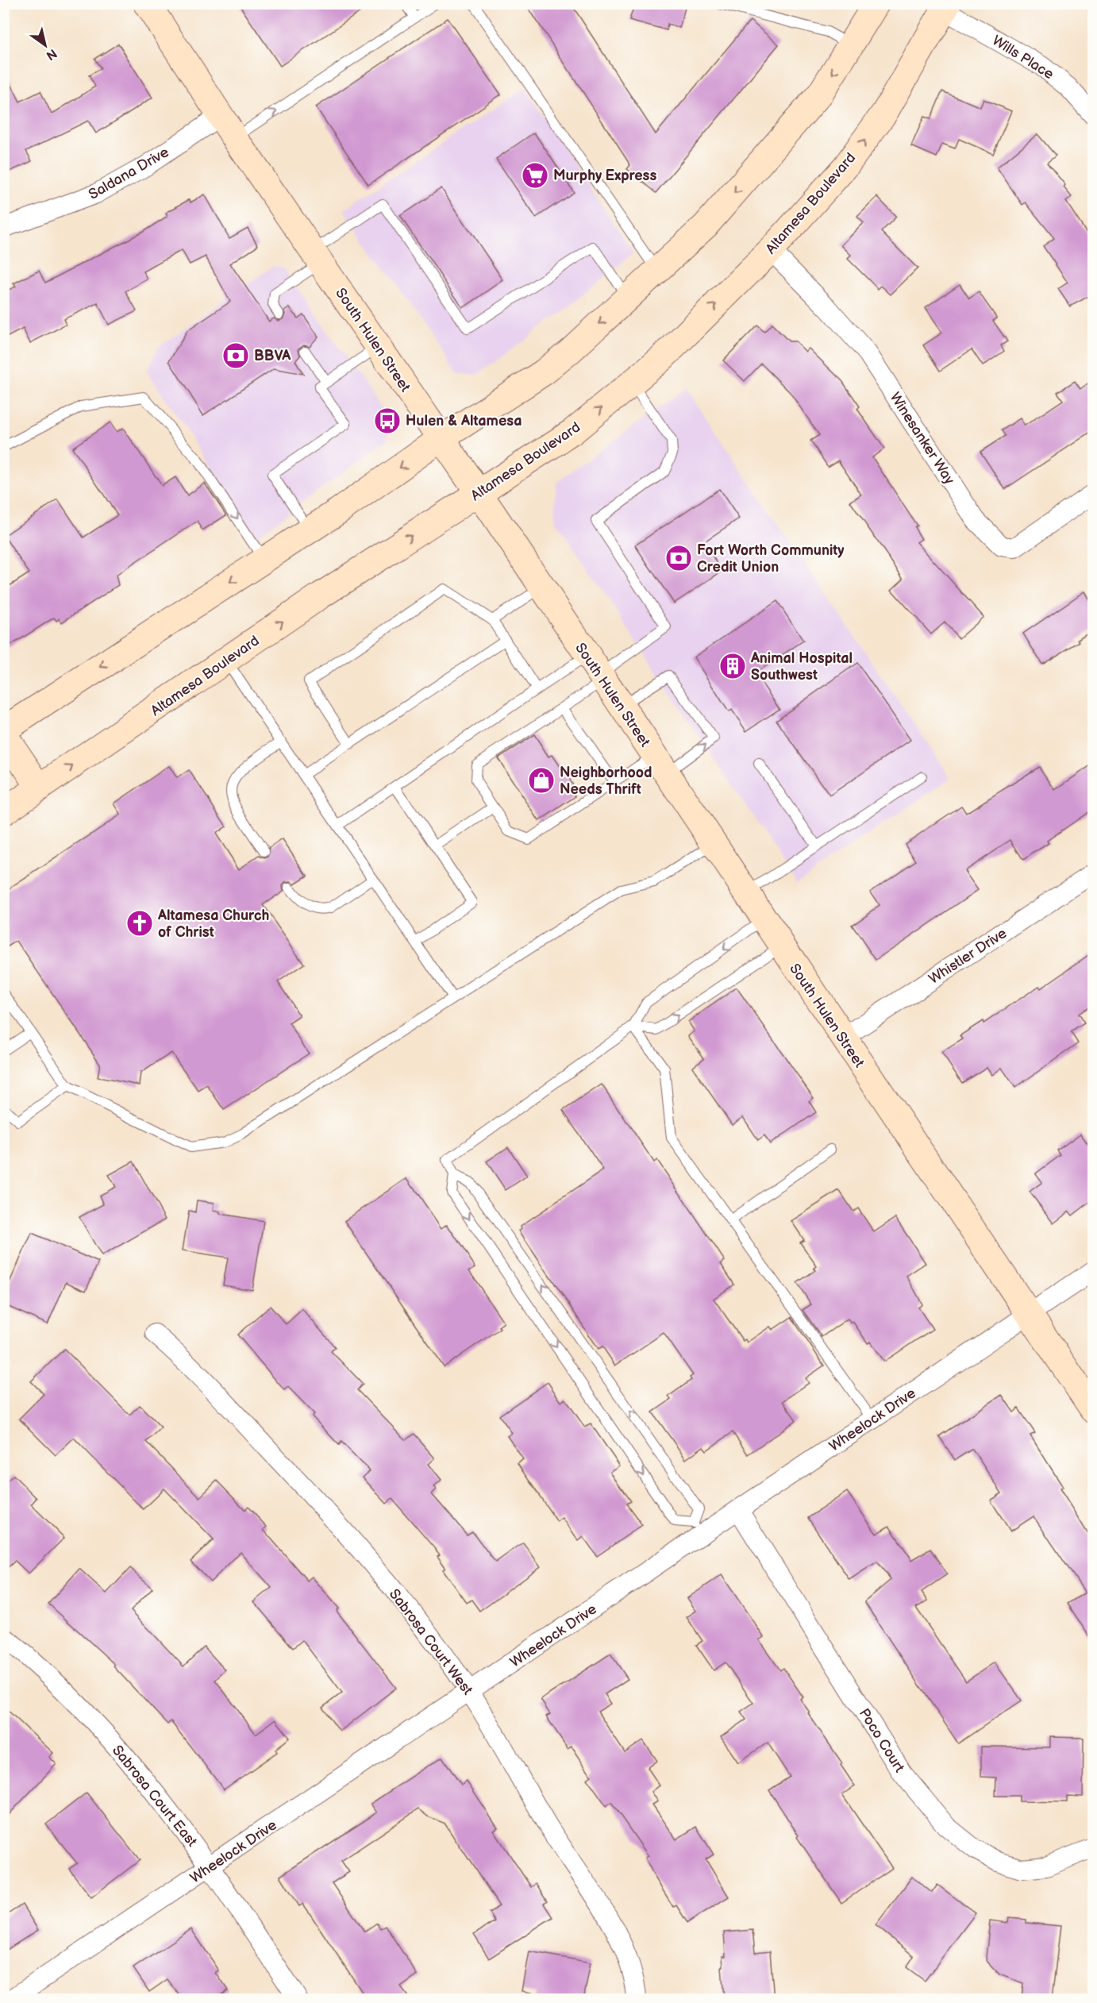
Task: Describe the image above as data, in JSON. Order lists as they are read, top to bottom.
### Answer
{
  "streets": {
    "main road": ["Altamesa Boulevard", "South Hulen Street"],
    "street": [
      "Wills Place",
      "Saldana Drive",
      "Winesanker Way",
      "Whistler Drive",
      "Wheelock Drive",
      "Sabrosa Court West",
      "Poco Court",
      "Sabrosa Court East"
    ]
  },
  "crossings": [
    ["Wills Place", "Altamesa Boulevard"],
    ["Saldana Drive", "South Hulen Street"],
    ["Altamesa Boulevard", "South Hulen Street"],
    ["Altamesa Boulevard", "Winesanker Way"],
    ["South Hulen Street", "Whistler Drive"],
    ["South Hulen Street", "Wheelock Drive"],
    ["Wheelock Drive", "Sabrosa Court West"],
    ["Wheelock Drive", "Poco Court"],
    ["Wheelock Drive", "Sabrosa Court East"]
  ],
  "places": {
    "supermarket": ["Murphy Express"],
    "bank": ["BBVA", "Fort Worth Community Credit Union"],
    "bus stop": ["Hulen & Altamesa"],
    "building": ["Animal Hospital Southwest"],
    "shop": ["Neighborhood Needs Thrift"],
    "church": ["Altamesa Church of Christ"]
  },
  "north": "bottom right"
}
